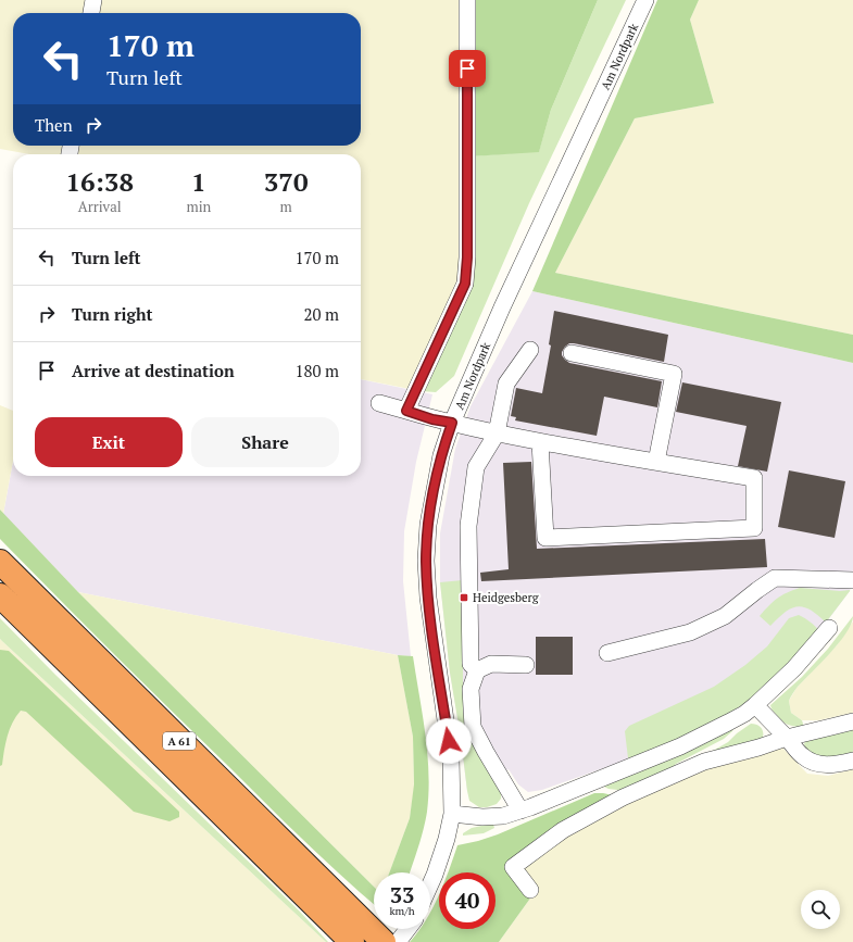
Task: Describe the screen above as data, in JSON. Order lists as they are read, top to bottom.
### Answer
{
  "streets": {
    "highway": ["A 61"],
    "street": ["Am Nordpark"]
  },
  "places": {
    "transit": ["Heidgesberg"]
  },
  "page": {
    "turn": ["170 m", "Turn left"],
    "then": "Then",
    "eta": [
      "16:38",
      "Arrival",
      "1",
      "min",
      "370",
      "m"
    ],
    "list": [
      {
        "name": "Turn left",
        "value": "170 m"
      },
      {
        "name": "Turn right",
        "value": "20 m"
      },
      {
        "name": "Arrive at destination",
        "value": "180 m"
      }
    ],
    "buttons": ["Exit", "Share"],
    "speed": "33 km/h",
    "limit": "40"
  }
}
